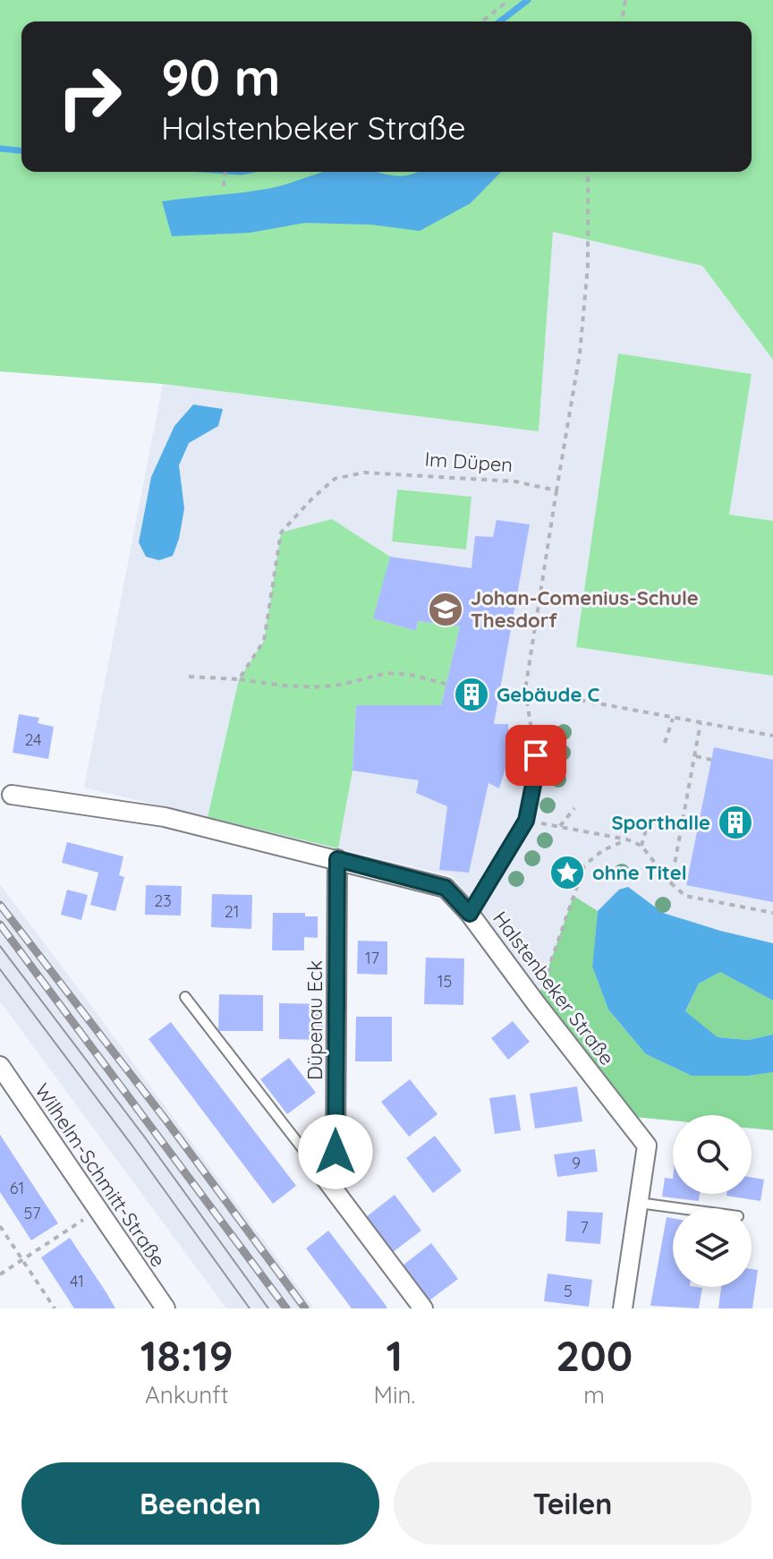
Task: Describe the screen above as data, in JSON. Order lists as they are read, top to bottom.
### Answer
{
  "streets": {
    "street": ["Halstenbeker Straße", "Düpenau Eck", "Wilhelm-Schmitt-Straße"],
    "path": ["Im Düpen"]
  },
  "crossings": [
    ["Halstenbeker Straße", "Düpenau Eck"]
  ],
  "places": {
    "school or university": ["Johan-Comenius-Schule Thesdorf"],
    "building": ["Gebäude C", "Sporthalle"],
    "place": ["ohne Titel"]
  },
  "house_numbers": [
    "24",
    "23",
    "21",
    "17",
    "15",
    "9",
    "61",
    "57",
    "7",
    "41",
    "5"
  ],
  "page": {
    "turn": ["90 m", "Halstenbeker Straße"],
    "eta": [
      "18:19",
      "Ankunft",
      "1",
      "Min.",
      "200",
      "m"
    ],
    "buttons": ["Beenden", "Teilen"]
  }
}
